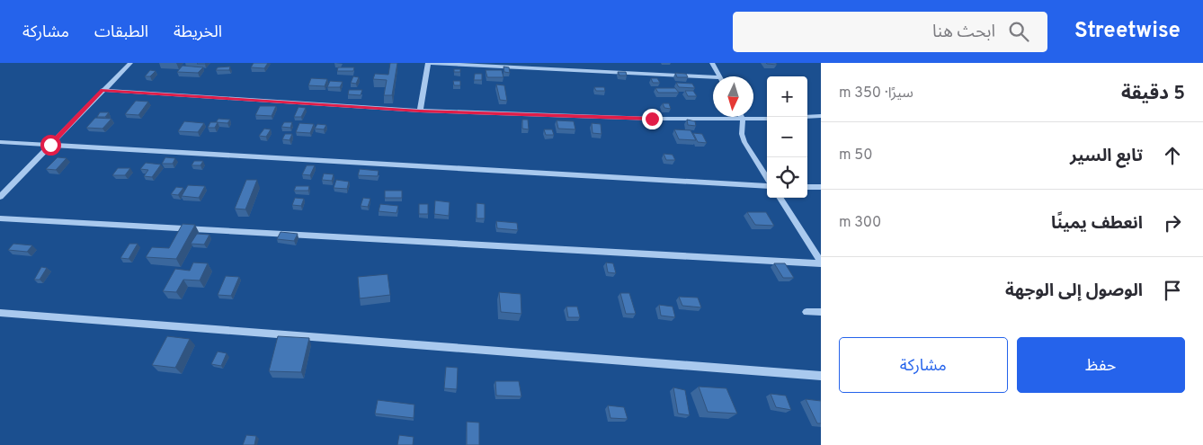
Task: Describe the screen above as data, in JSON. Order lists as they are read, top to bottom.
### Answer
{
  "north": "bottom",
  "page": {
    "header": "Streetwise",
    "search": "ابحث هنا",
    "nav": ["الخريطة", "الطبقات", "مشاركة"],
    "heading": ["5 دقيقة", "سيرًا · 350 m"],
    "map_buttons": ["+", "−"],
    "list": [
      ["تابع السير", "50 m"],
      ["انعطف يمينًا", "300 m"],
      "الوصول إلى الوجهة"
    ],
    "buttons": ["حفظ", "مشاركة"]
  }
}
